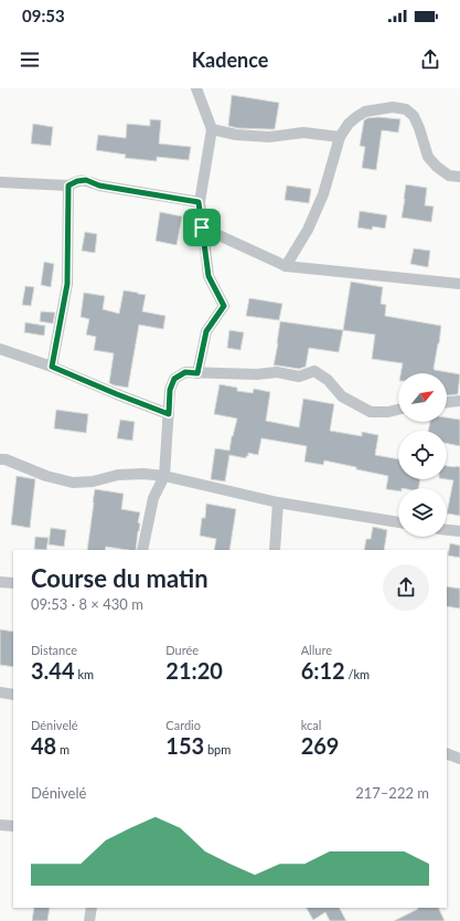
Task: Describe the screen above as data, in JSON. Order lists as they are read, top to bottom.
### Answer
{
  "north": "top right",
  "page": {
    "status": "09:53",
    "header": "Kadence",
    "heading": ["Course du matin", "09:53 · 8 × 430 m"],
    "stats": [
      ["Distance", "3.44 km"],
      ["Durée", "21:20"],
      ["Allure", "6:12 /km"],
      ["Dénivelé", "48 m"],
      ["Cardio", "153 bpm"],
      ["kcal", "269"]
    ],
    "chart": ["Dénivelé", "217–222 m"]
  }
}
